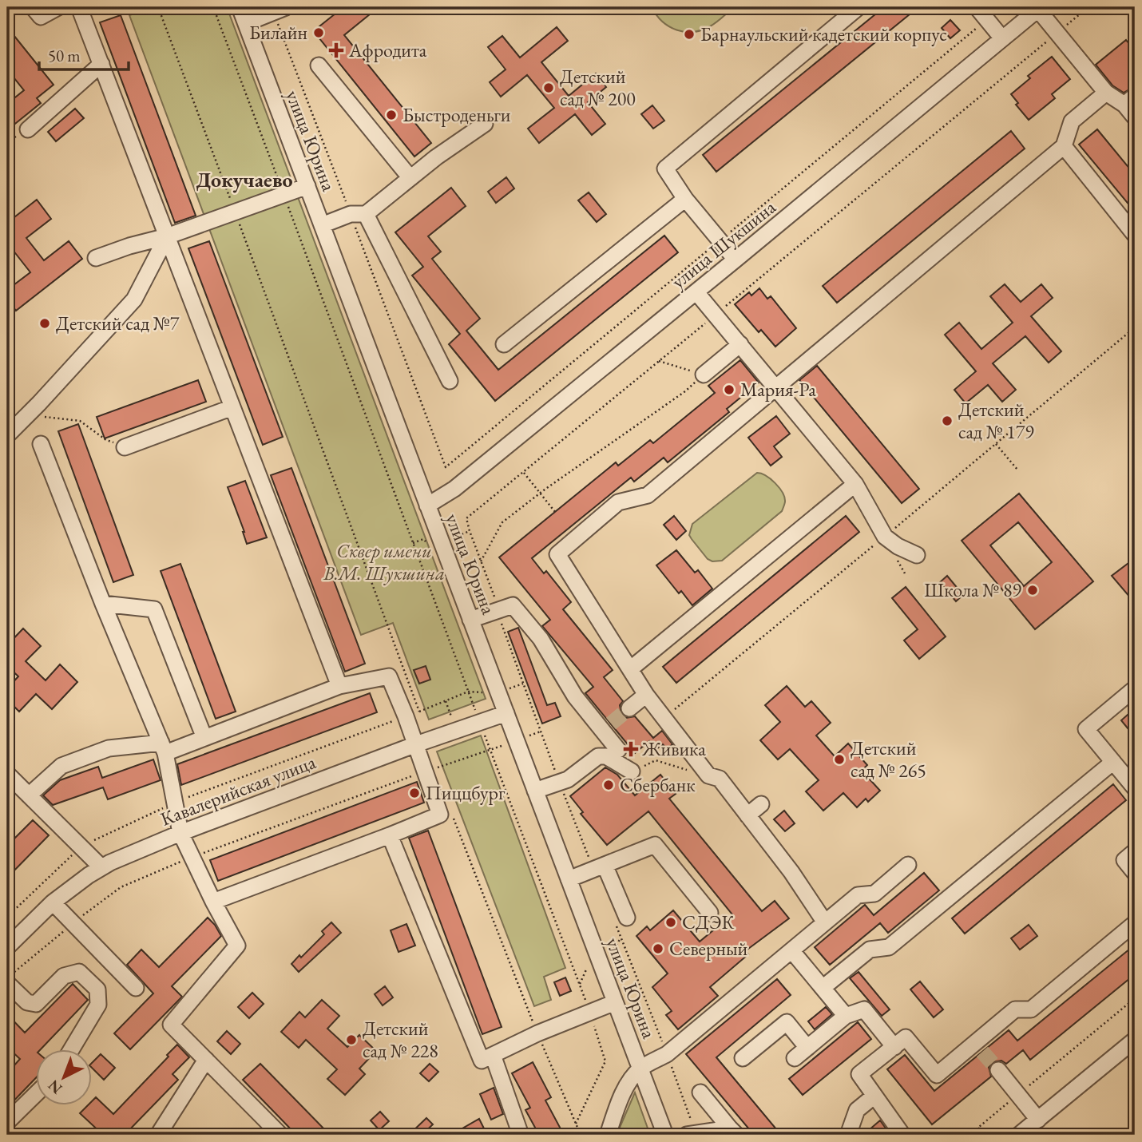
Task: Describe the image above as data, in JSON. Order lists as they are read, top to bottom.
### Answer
{
  "streets": {
    "street": ["улица Юрина", "улица Шукшина", "Кавалерийская улица"]
  },
  "crossings": [
    ["улица Юрина", "улица Шукшина"],
    ["улица Юрина", "Кавалерийская улица"]
  ],
  "districts": ["Докучаево"],
  "parks": ["Сквер имени В.М. Шукшина"],
  "places": {
    "other": [
      "Билайн",
      "Барнаульский кадетский корпус",
      "Детский сад № 200",
      "Быстроденьги",
      "Детский сад №7",
      "Мария-Ра",
      "Детский сад № 179",
      "Школа № 89",
      "Детский сад № 265",
      "Сбербанк",
      "Пиццбург",
      "СДЭК",
      "Северный",
      "Детский сад № 228"
    ],
    "health": ["Афродита", "Живика"]
  },
  "scale_bar": "50 m",
  "north": "bottom left"
}
